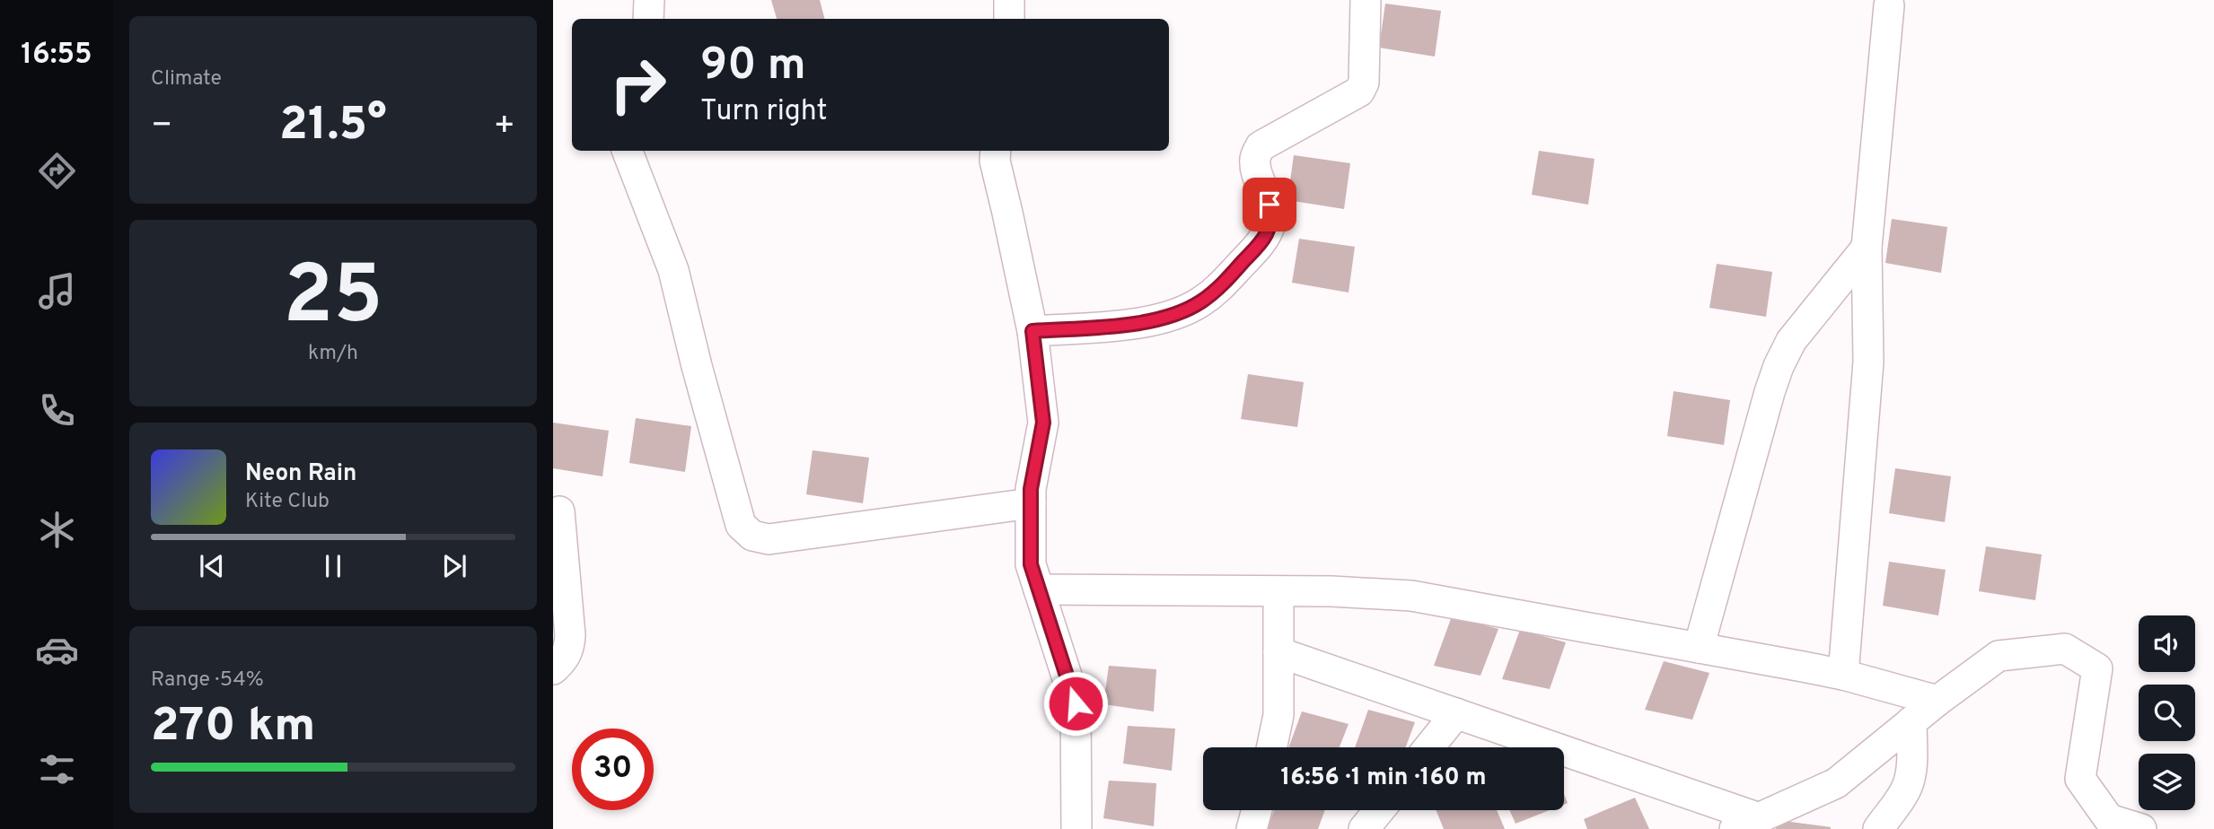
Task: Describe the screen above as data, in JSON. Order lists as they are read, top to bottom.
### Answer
{
  "page": {
    "tabs": "16:55",
    "tile": [
      "Climate",
      ["25", "km/h"],
      ["Range · 54%", "270 km"]
    ],
    "turn": ["90 m", "Turn right"],
    "heat": ["−", "21.5°", "+"],
    "song": ["Neon Rain", "Kite Club"],
    "limit": "30",
    "trip": "16:56 · 1 min · 160 m"
  }
}
